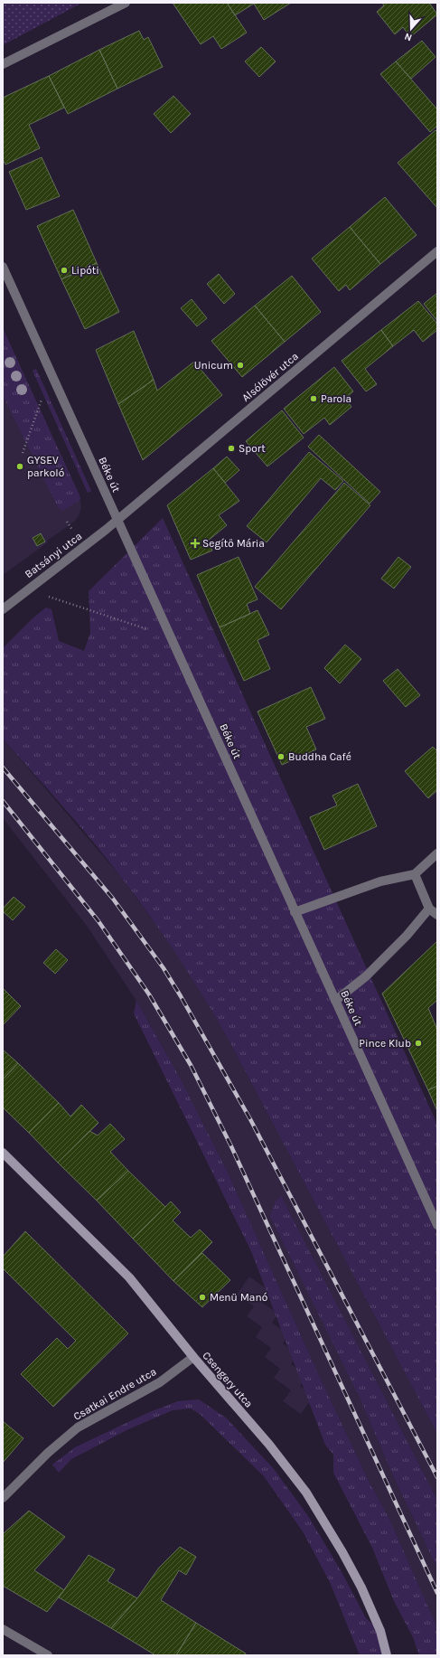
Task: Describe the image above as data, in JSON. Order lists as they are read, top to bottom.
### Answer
{
  "streets": {
    "main road": ["Csengery utca"],
    "street": [
      "Alsólövér utca",
      "Béke út",
      "Batsányi utca",
      "Csatkai Endre utca"
    ]
  },
  "crossings": [
    ["Alsólövér utca", "Béke út"],
    ["Alsólövér utca", "Batsányi utca"],
    ["Béke út", "Batsányi utca"],
    ["Csengery utca", "Csatkai Endre utca"]
  ],
  "places": {
    "other": [
      "Lipóti",
      "Unicum",
      "Parola",
      "Sport",
      "GYSEV parkoló",
      "Buddha Café",
      "Pince Klub",
      "Menü Manó"
    ],
    "health": ["Segítő Mária"]
  },
  "north": "bottom"
}
